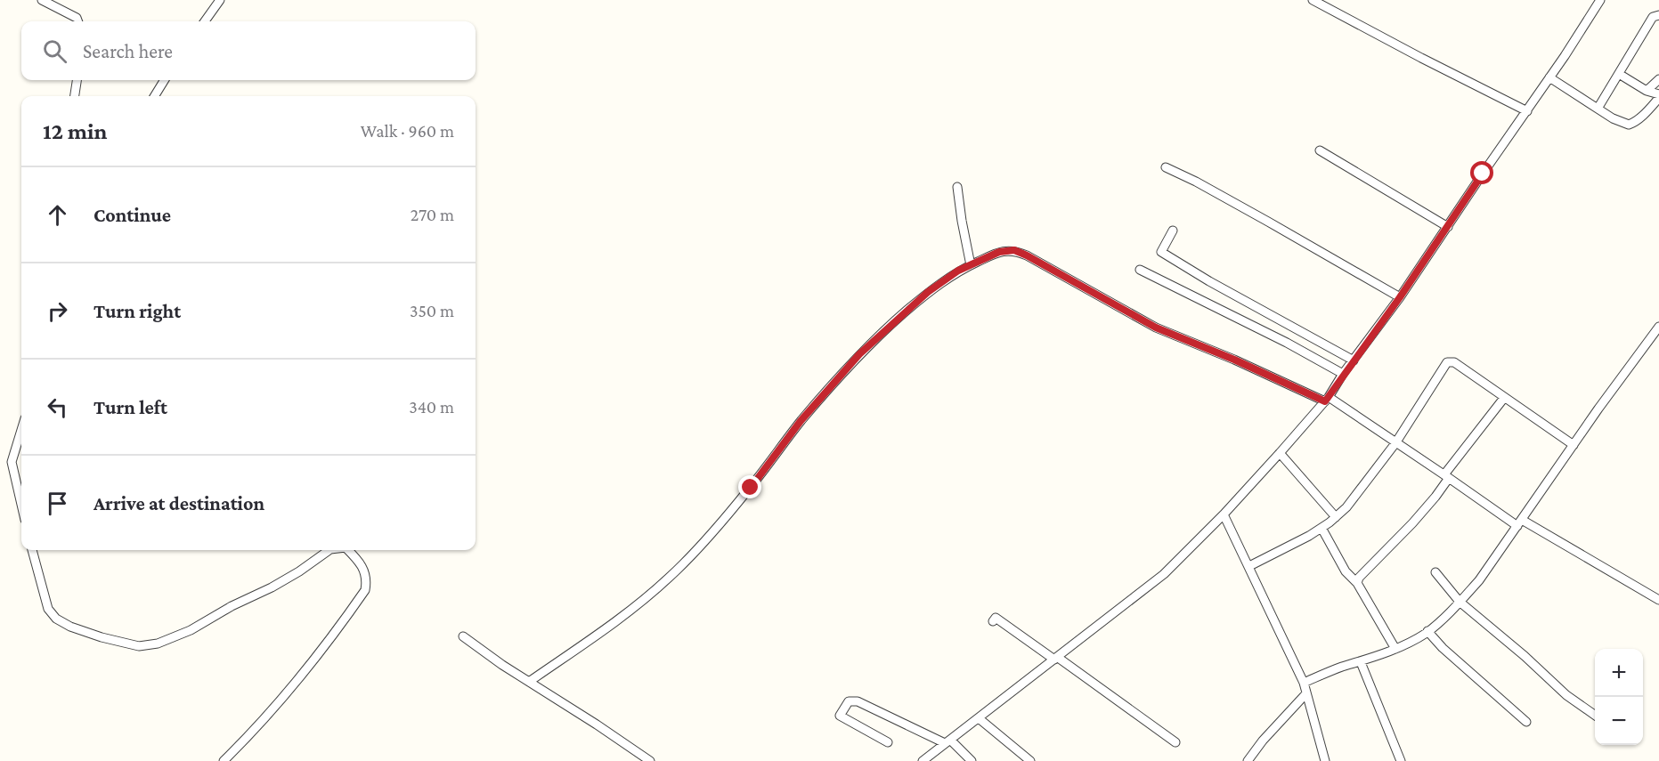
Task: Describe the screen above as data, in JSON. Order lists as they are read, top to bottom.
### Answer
{
  "page": {
    "search": "Search here",
    "heading": ["12 min", "Walk · 960 m"],
    "list": [
      ["Continue", "270 m"],
      ["Turn right", "350 m"],
      ["Turn left", "340 m"],
      "Arrive at destination"
    ],
    "map_buttons": ["+", "−"]
  }
}
